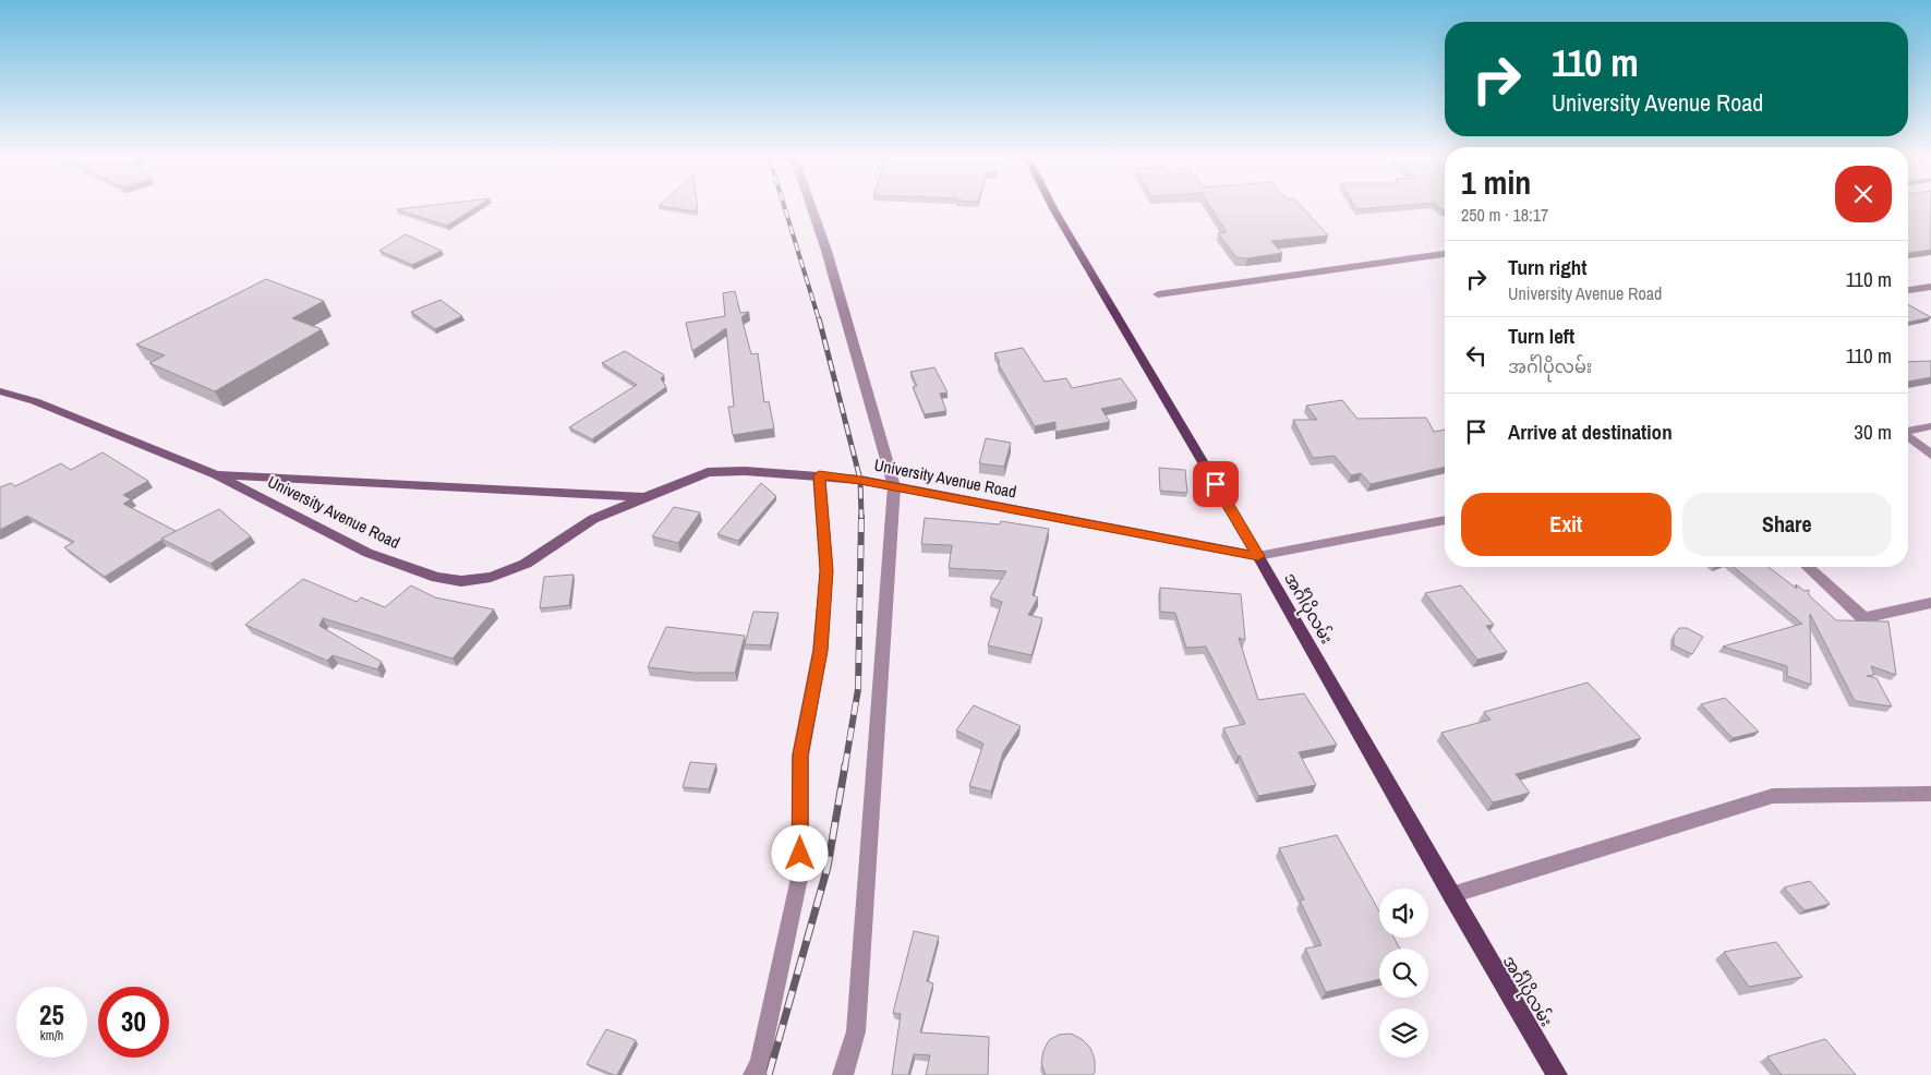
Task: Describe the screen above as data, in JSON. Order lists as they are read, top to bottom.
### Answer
{
  "streets": {
    "main road": ["University Avenue Road", "အင်္ဂါပိုလမ်း"]
  },
  "crossings": [
    ["University Avenue Road", "အင်္ဂါပိုလမ်း"]
  ],
  "page": {
    "turn": ["110 m", "University Avenue Road"],
    "heading": ["1 min", "250 m · 18:17"],
    "list": [
      {
        "name": "Turn right",
        "note": "University Avenue Road",
        "value": "110 m"
      },
      {
        "name": "Turn left",
        "note": "အင်္ဂါပိုလမ်း",
        "value": "110 m"
      },
      {
        "name": "Arrive at destination",
        "value": "30 m"
      }
    ],
    "buttons": ["Exit", "Share"],
    "speed": "25 km/h",
    "limit": "30"
  }
}
